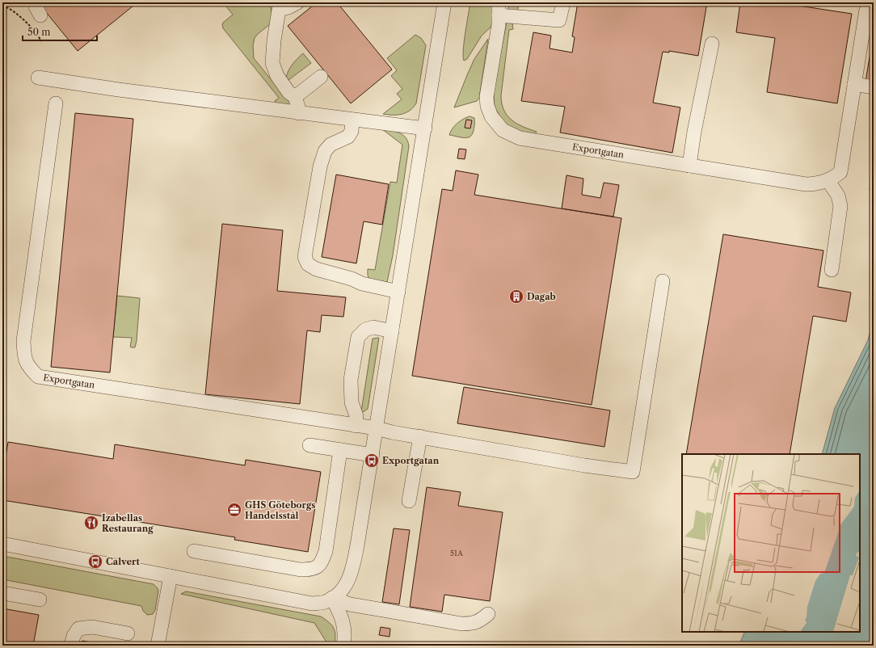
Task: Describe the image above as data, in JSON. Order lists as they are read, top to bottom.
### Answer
{
  "streets": {
    "street": ["Exportgatan"]
  },
  "places": {
    "building": ["Dagab"],
    "bus stop": ["Exportgatan", "Calvert"],
    "office": ["GHS Göteborgs Handelsstål"],
    "restaurant": ["Izabellas Restaurang"]
  },
  "house_numbers": ["51A"],
  "scale_bar": "50 m"
}
